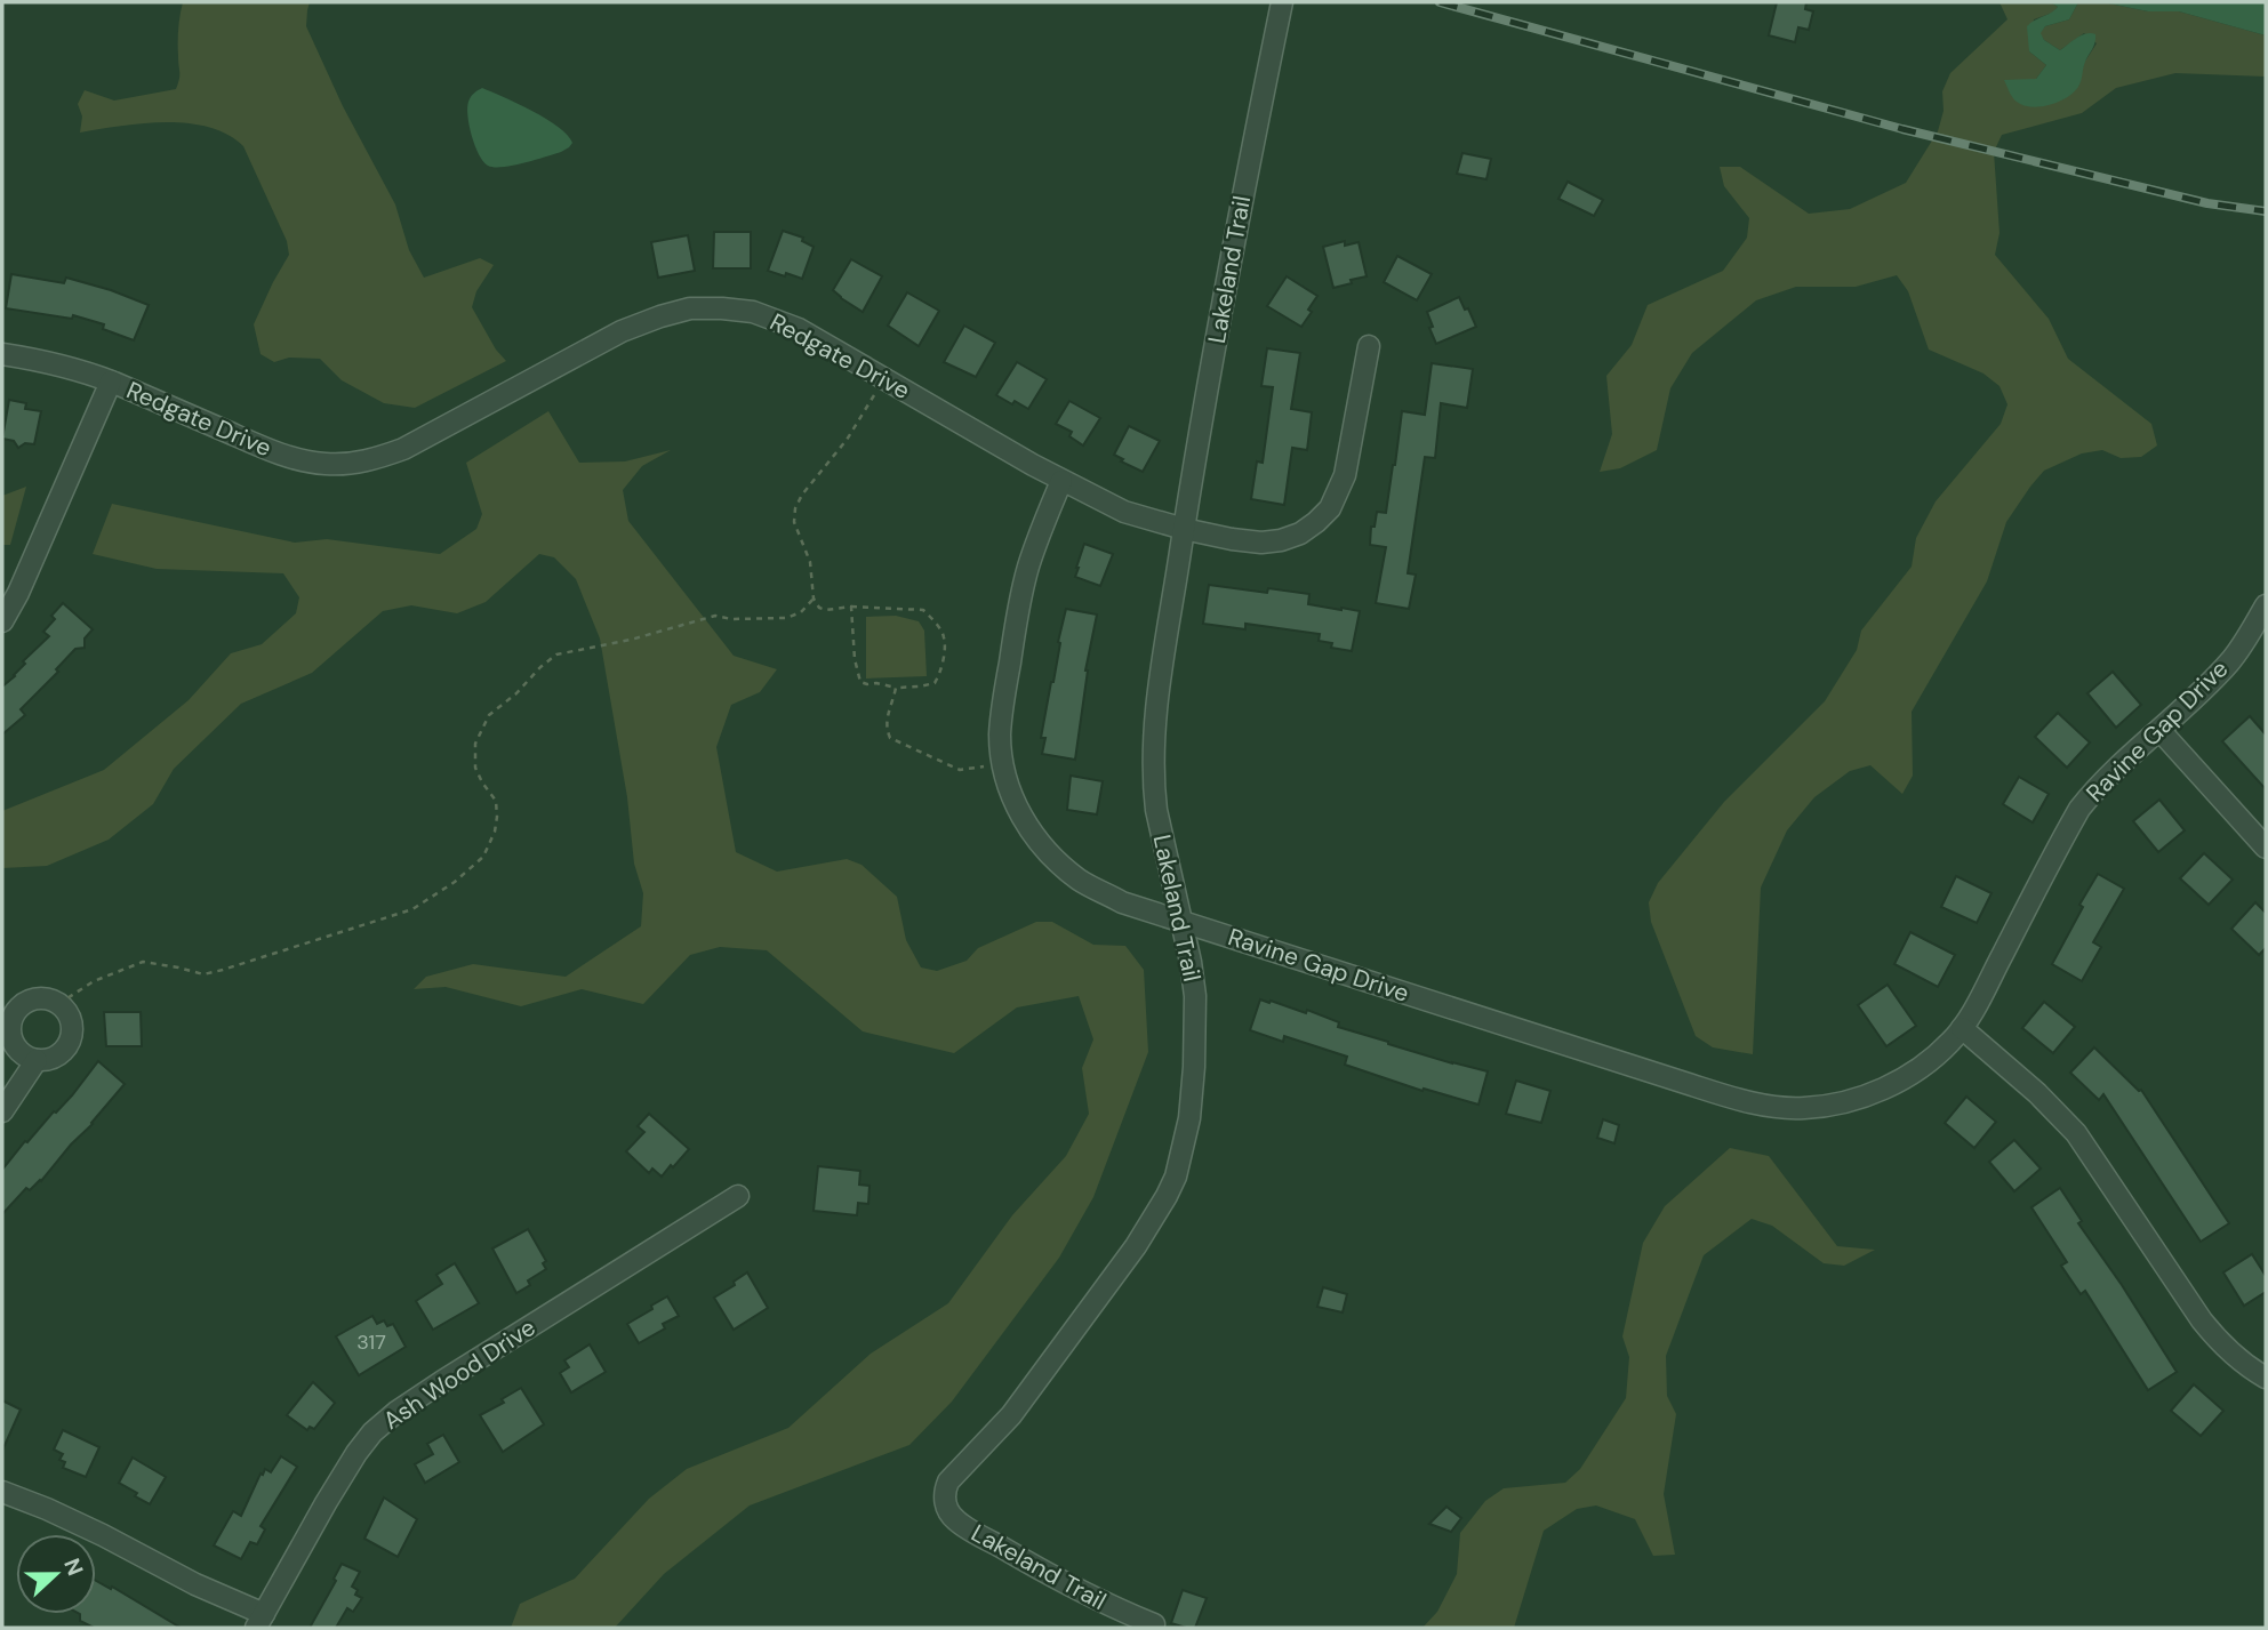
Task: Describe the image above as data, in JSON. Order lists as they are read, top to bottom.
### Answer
{
  "streets": {
    "street": [
      "Lakeland Trail",
      "Redgate Drive",
      "Ravine Gap Drive",
      "Ash Wood Drive"
    ]
  },
  "crossings": [
    ["Lakeland Trail", "Redgate Drive"],
    ["Lakeland Trail", "Ravine Gap Drive"],
    ["Redgate Drive", "Ravine Gap Drive"]
  ],
  "house_numbers": ["317"],
  "north": "right"
}
